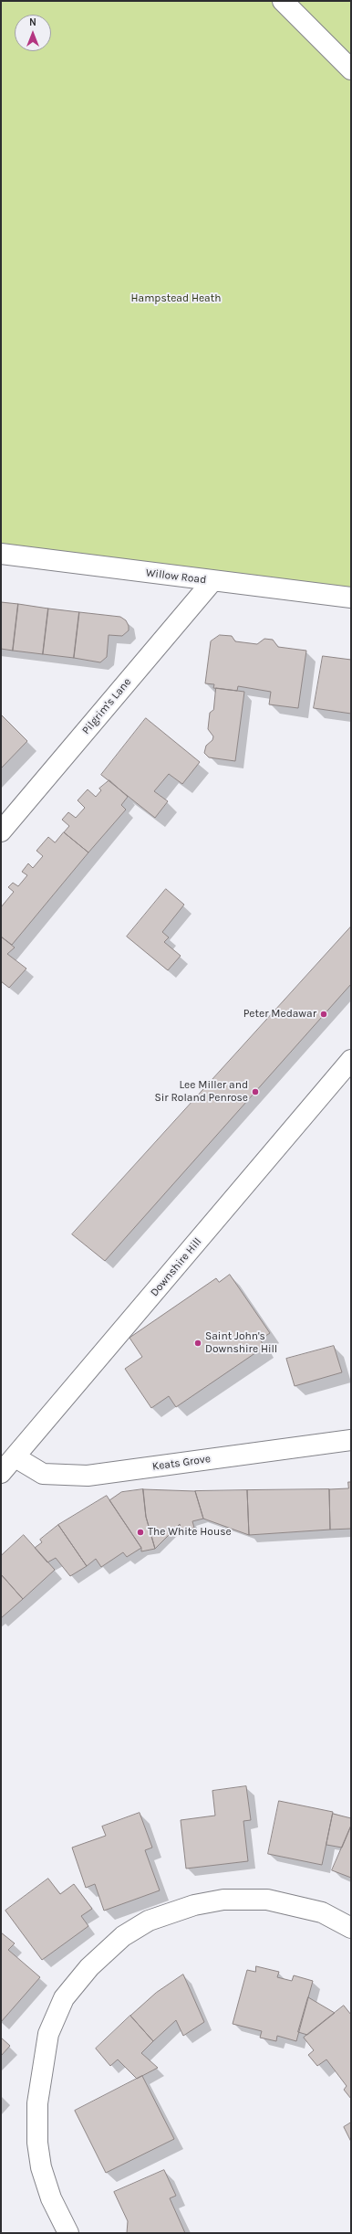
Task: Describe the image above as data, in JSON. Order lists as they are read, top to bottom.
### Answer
{
  "streets": {
    "street": [
      "Willow Road",
      "Pilgrim's Lane",
      "Downshire Hill",
      "Keats Grove"
    ]
  },
  "crossings": [
    ["Willow Road", "Pilgrim's Lane"],
    ["Downshire Hill", "Keats Grove"]
  ],
  "parks": ["Hampstead Heath"],
  "places": [
    "Peter Medawar",
    "Lee Miller and Sir Roland Penrose",
    "Saint John's Downshire Hill",
    "The White House"
  ],
  "north": "top"
}
